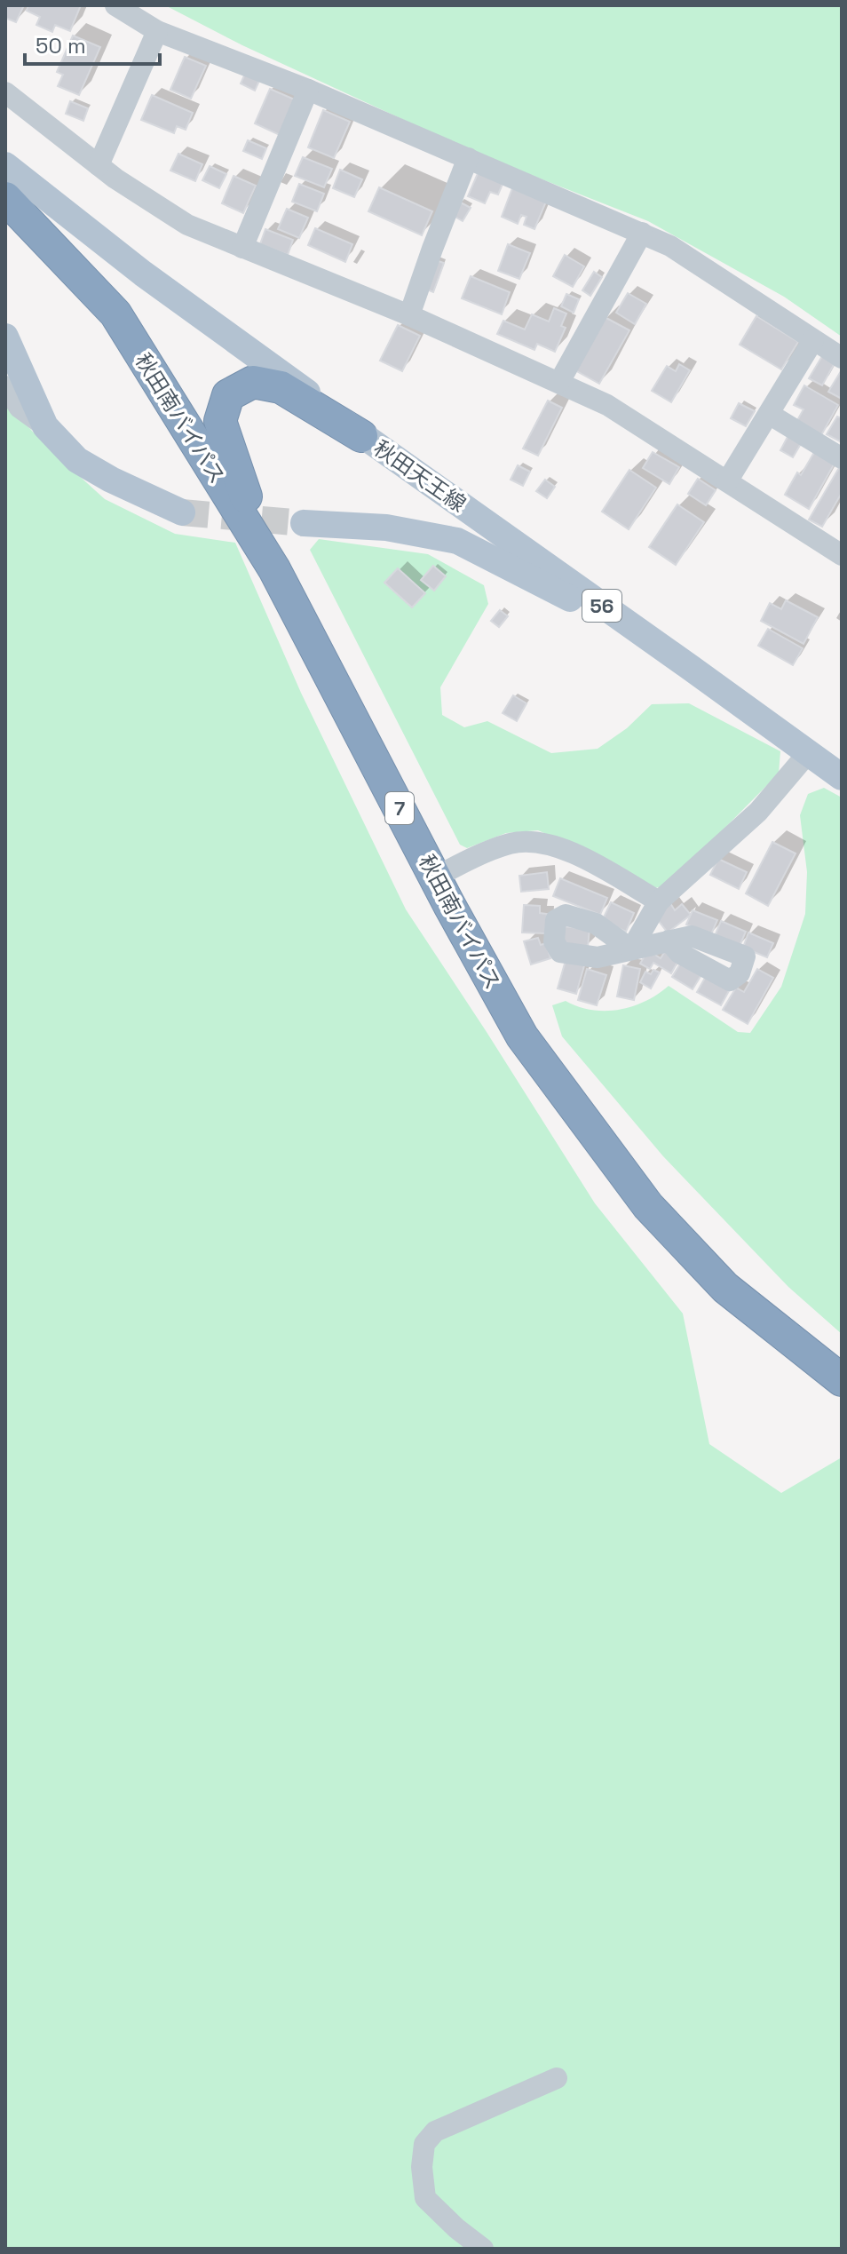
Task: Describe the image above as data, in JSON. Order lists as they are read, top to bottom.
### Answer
{
  "streets": {
    "highway": ["秋田南バイパス", "7"],
    "main road": ["秋田天王線", "56"]
  },
  "scale_bar": "50 m"
}
